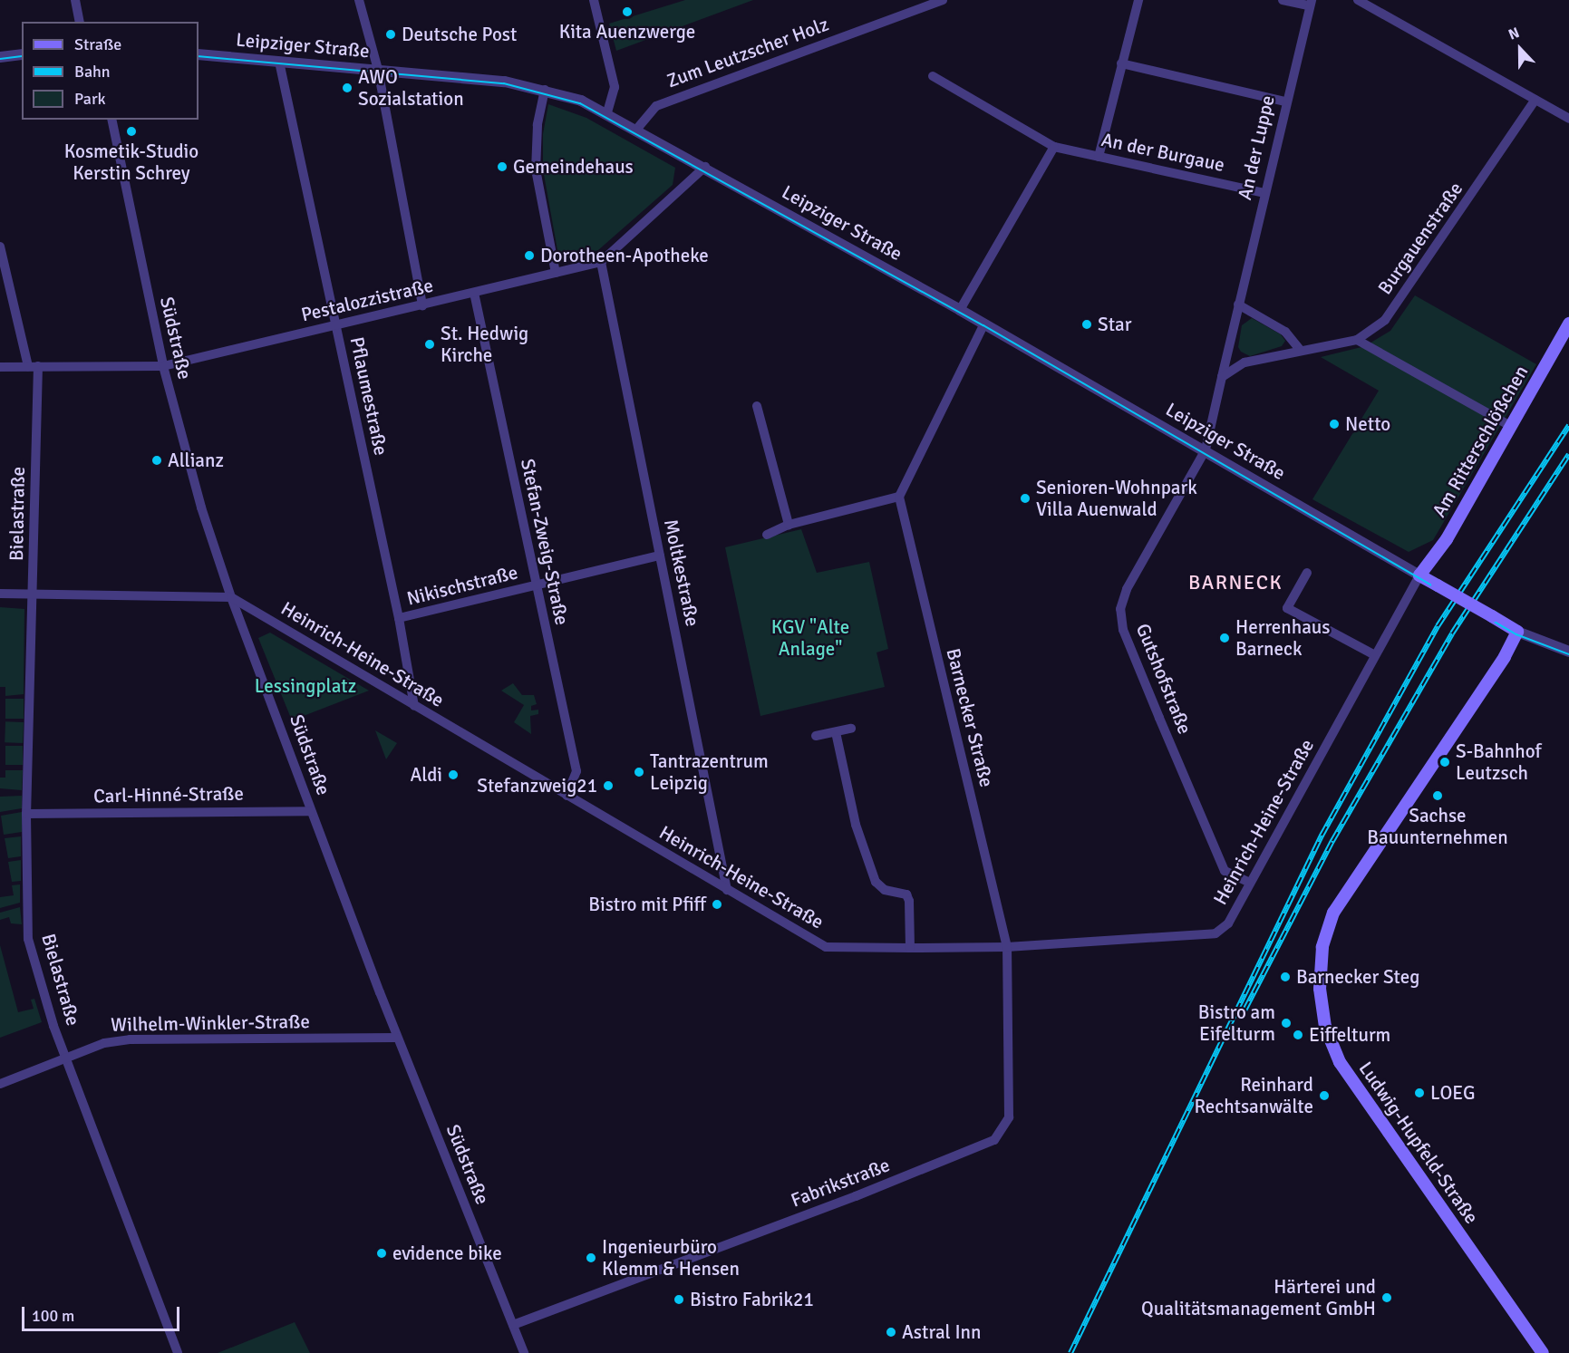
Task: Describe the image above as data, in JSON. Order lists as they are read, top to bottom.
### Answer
{
  "streets": {
    "main road": ["Am Ritterschlößchen", "Ludwig-Hupfeld-Straße"],
    "street": [
      "Leipziger Straße",
      "Zum Leutzscher Holz",
      "An der Luppe",
      "An der Burgaue",
      "Burgauenstraße",
      "Pestalozzistraße",
      "Südstraße",
      "Pflaumestraße",
      "Bielastraße",
      "Stefan-Zweig-Straße",
      "Moltkestraße",
      "Nikischstraße",
      "Heinrich-Heine-Straße",
      "Gutshofstraße",
      "Barnecker Straße",
      "Carl-Hinné-Straße",
      "Wilhelm-Winkler-Straße",
      "Fabrikstraße"
    ]
  },
  "crossings": [
    ["Leipziger Straße", "Zum Leutzscher Holz"],
    ["Leipziger Straße", "Pestalozzistraße"],
    ["Leipziger Straße", "Pflaumestraße"],
    ["Leipziger Straße", "Am Ritterschlößchen"],
    ["Leipziger Straße", "Heinrich-Heine-Straße"],
    ["Leipziger Straße", "Gutshofstraße"],
    ["An der Luppe", "An der Burgaue"],
    ["Pestalozzistraße", "Südstraße"],
    ["Pestalozzistraße", "Pflaumestraße"],
    ["Pestalozzistraße", "Bielastraße"],
    ["Pestalozzistraße", "Stefan-Zweig-Straße"],
    ["Pestalozzistraße", "Moltkestraße"],
    ["Südstraße", "Heinrich-Heine-Straße"],
    ["Südstraße", "Carl-Hinné-Straße"],
    ["Südstraße", "Wilhelm-Winkler-Straße"],
    ["Südstraße", "Fabrikstraße"],
    ["Pflaumestraße", "Nikischstraße"],
    ["Pflaumestraße", "Heinrich-Heine-Straße"],
    ["Am Ritterschlößchen", "Heinrich-Heine-Straße"],
    ["Bielastraße", "Heinrich-Heine-Straße"],
    ["Bielastraße", "Carl-Hinné-Straße"],
    ["Bielastraße", "Wilhelm-Winkler-Straße"],
    ["Stefan-Zweig-Straße", "Nikischstraße"],
    ["Stefan-Zweig-Straße", "Heinrich-Heine-Straße"],
    ["Moltkestraße", "Nikischstraße"],
    ["Moltkestraße", "Heinrich-Heine-Straße"],
    ["Heinrich-Heine-Straße", "Gutshofstraße"],
    ["Heinrich-Heine-Straße", "Barnecker Straße"],
    ["Heinrich-Heine-Straße", "Fabrikstraße"],
    ["Barnecker Straße", "Fabrikstraße"]
  ],
  "districts": ["BARNECK"],
  "parks": ["KGV \"Alte Anlage\"", "Lessingplatz"],
  "places": [
    "Kita Auenzwerge",
    "Deutsche Post",
    "AWO Sozialstation",
    "Kosmetik-Studio Kerstin Schrey",
    "Gemeindehaus",
    "Dorotheen-Apotheke",
    "Star",
    "St. Hedwig Kirche",
    "Netto",
    "Allianz",
    "Senioren-Wohnpark Villa Auenwald",
    "Herrenhaus Barneck",
    "S-Bahnhof Leutzsch",
    "Tantrazentrum Leipzig",
    "Aldi",
    "Stefanzweig21",
    "Sachse Bauunternehmen",
    "Bistro mit Pfiff",
    "Barnecker Steg",
    "Bistro am Eifelturm",
    "Eiffelturm",
    "LOEG",
    "Reinhard Rechtsanwälte",
    "evidence bike",
    "Ingenieurbüro Klemm & Hensen",
    "Härterei und Qualitätsmanagement GmbH",
    "Bistro Fabrik21",
    "Astral Inn"
  ],
  "legend": ["Straße", "Bahn", "Park"],
  "scale_bar": "100 m",
  "north": "top"
}
